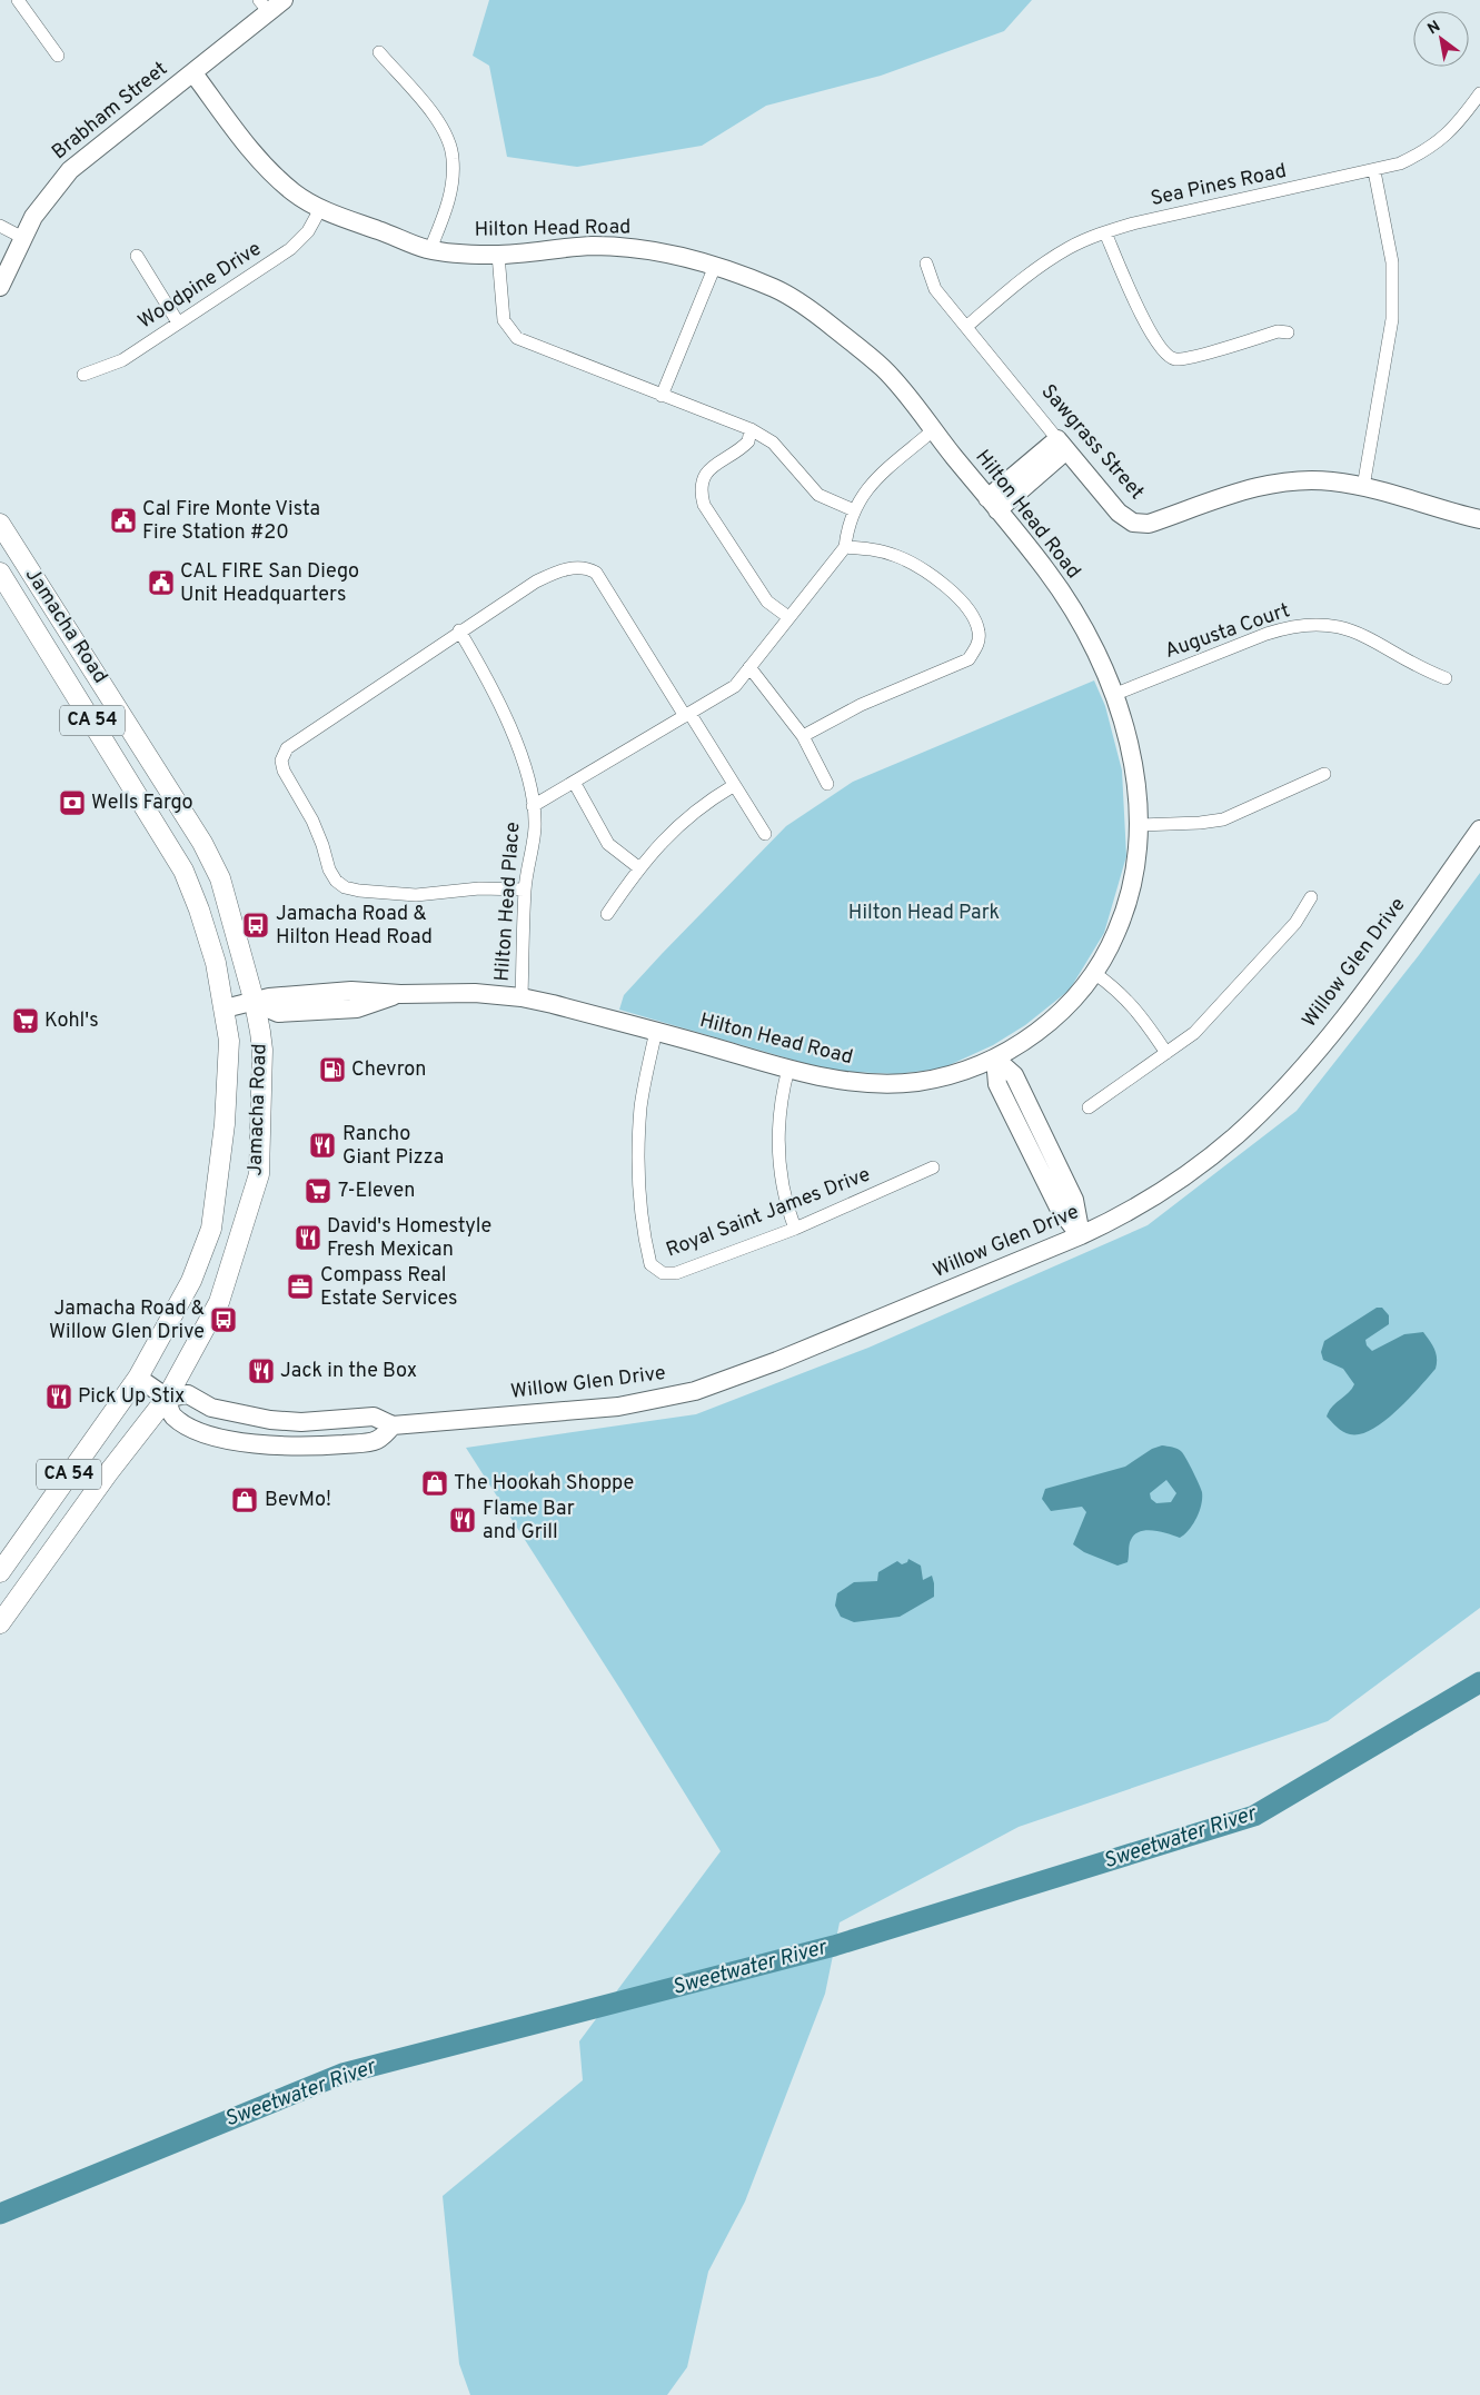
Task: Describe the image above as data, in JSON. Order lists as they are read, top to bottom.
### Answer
{
  "streets": {
    "main road": ["Jamacha Road", "CA 54"],
    "street": [
      "Brabham Street",
      "Sea Pines Road",
      "Hilton Head Road",
      "Woodpine Drive",
      "Sawgrass Street",
      "Augusta Court",
      "Hilton Head Place",
      "Willow Glen Drive",
      "Royal Saint James Drive"
    ]
  },
  "crossings": [
    ["Brabham Street", "Hilton Head Road"],
    ["Sea Pines Road", "Sawgrass Street"],
    ["Hilton Head Road", "Woodpine Drive"],
    ["Hilton Head Road", "Jamacha Road"],
    ["Hilton Head Road", "Augusta Court"],
    ["Hilton Head Road", "Hilton Head Place"],
    ["Hilton Head Road", "Royal Saint James Drive"],
    ["Jamacha Road", "Willow Glen Drive"]
  ],
  "water": ["Sweetwater River"],
  "parks": ["Hilton Head Park"],
  "places": {
    "public building": ["Cal Fire Monte Vista Fire Station #20", "CAL FIRE San Diego Unit Headquarters"],
    "bank": ["Wells Fargo"],
    "bus stop": ["Jamacha Road & Hilton Head Road", "Jamacha Road & Willow Glen Drive"],
    "supermarket": ["Kohl's", "7-Eleven"],
    "fuel station": ["Chevron"],
    "restaurant": [
      "Rancho Giant Pizza",
      "David's Homestyle Fresh Mexican",
      "Jack in the Box",
      "Pick Up Stix",
      "Flame Bar and Grill"
    ],
    "office": ["Compass Real Estate Services"],
    "shop": ["The Hookah Shoppe", "BevMo!"]
  },
  "north": "top left"
}
